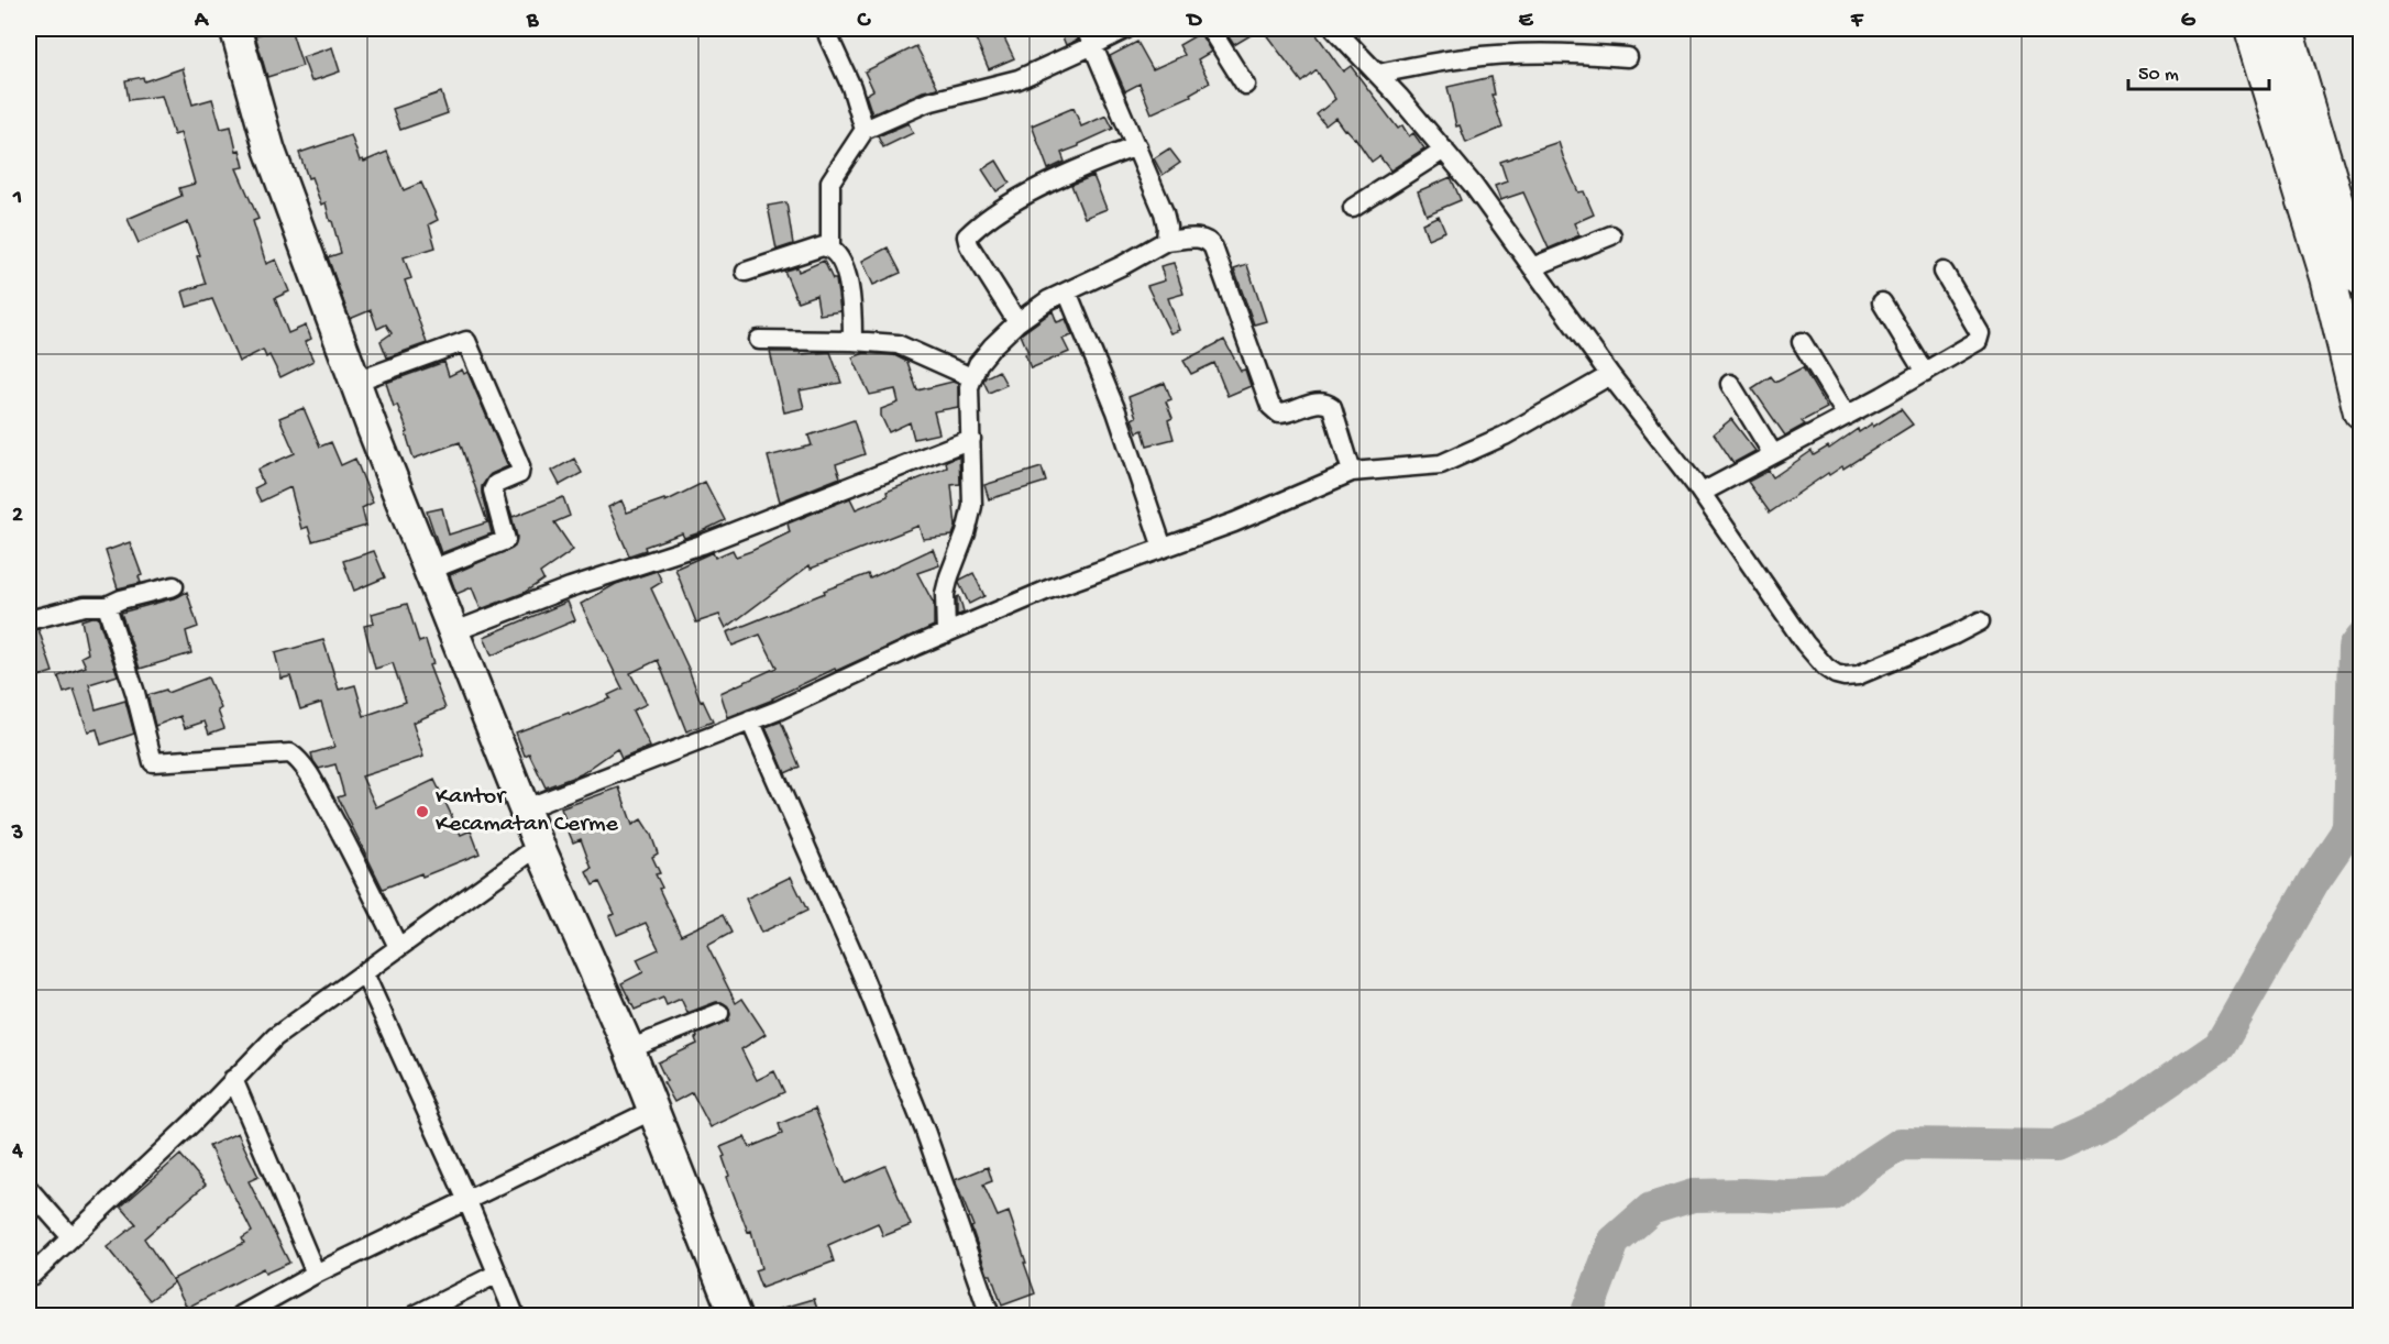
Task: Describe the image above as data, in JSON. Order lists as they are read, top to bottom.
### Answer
{
  "places": ["Kantor Kecamatan Cerme"],
  "scale_bar": "50 m",
  "grid": {
    "columns": [
      "A",
      "B",
      "C",
      "D",
      "E",
      "F",
      "G"
    ],
    "rows": [
      "1",
      "2",
      "3",
      "4"
    ]
  }
}
